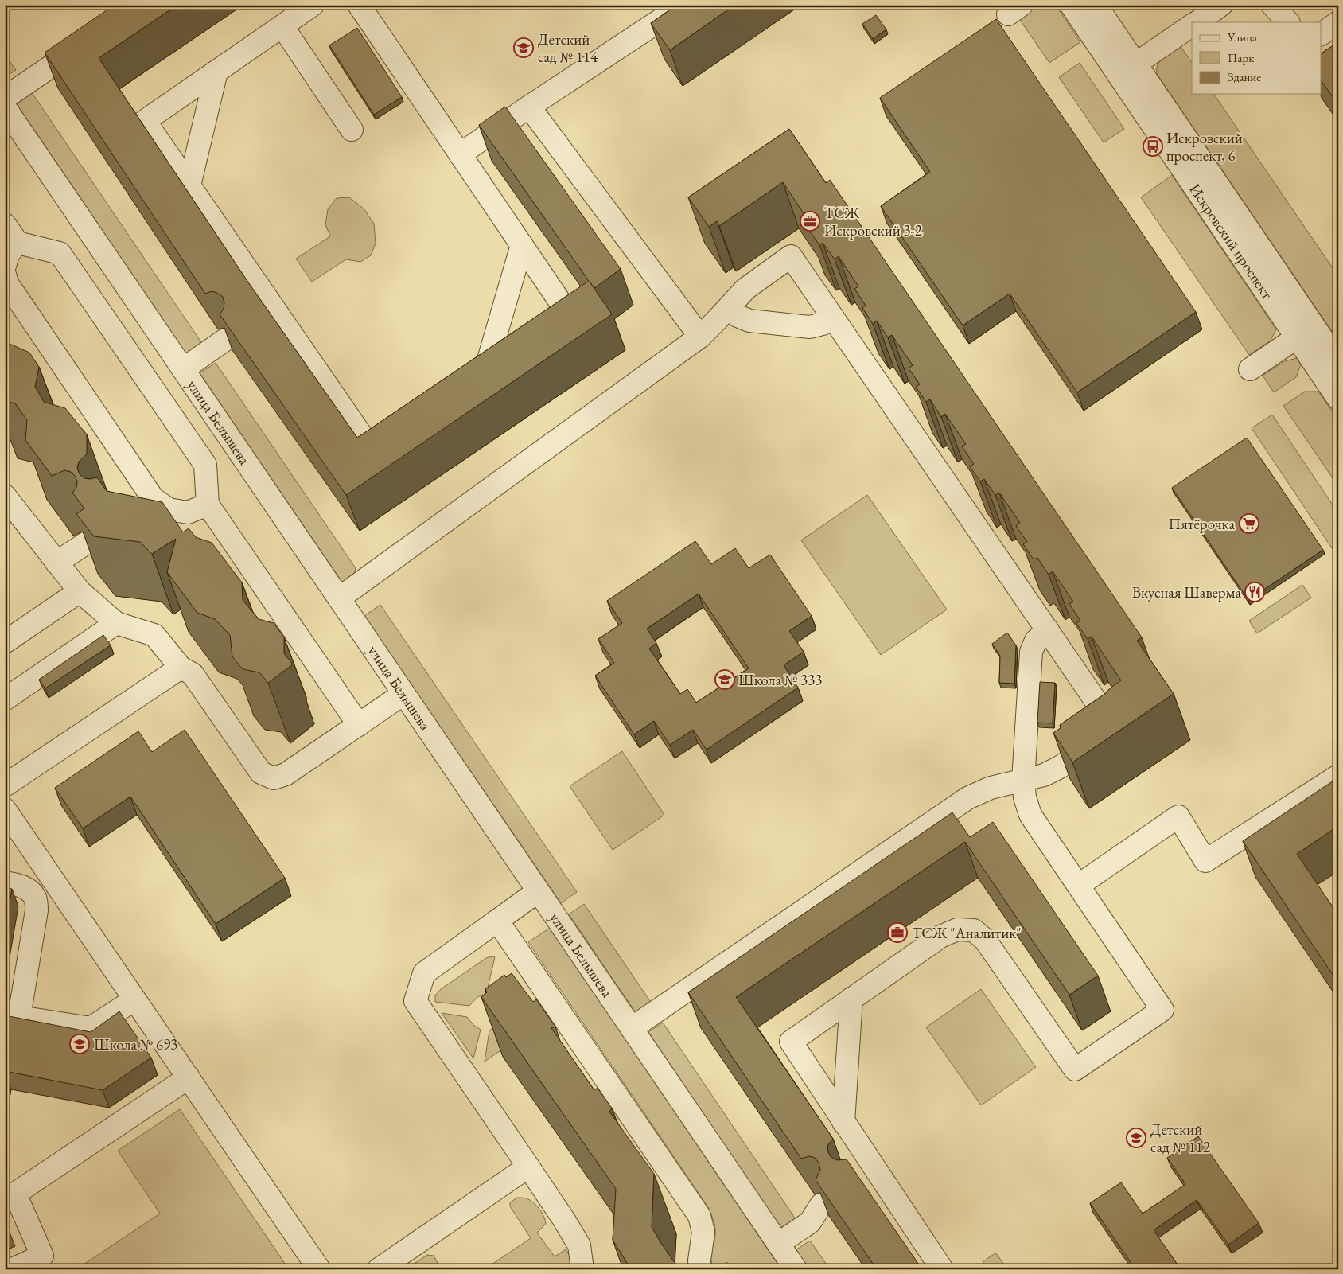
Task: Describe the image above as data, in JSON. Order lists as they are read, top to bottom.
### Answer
{
  "streets": {
    "street": ["Искровский проспект", "улица Белышева"]
  },
  "places": {
    "school or university": [
      "Детский сад № 114",
      "Школа № 333",
      "Школа № 693",
      "Детский сад № 112"
    ],
    "bus stop": ["Искровский проспект, 6"],
    "office": ["ТСЖ Искровский 3-2", "ТСЖ \"Аналитик\""],
    "supermarket": ["Пятёрочка"],
    "restaurant": ["Вкусная Шаверма"]
  },
  "legend": ["Улица", "Парк", "Здание"]
}
